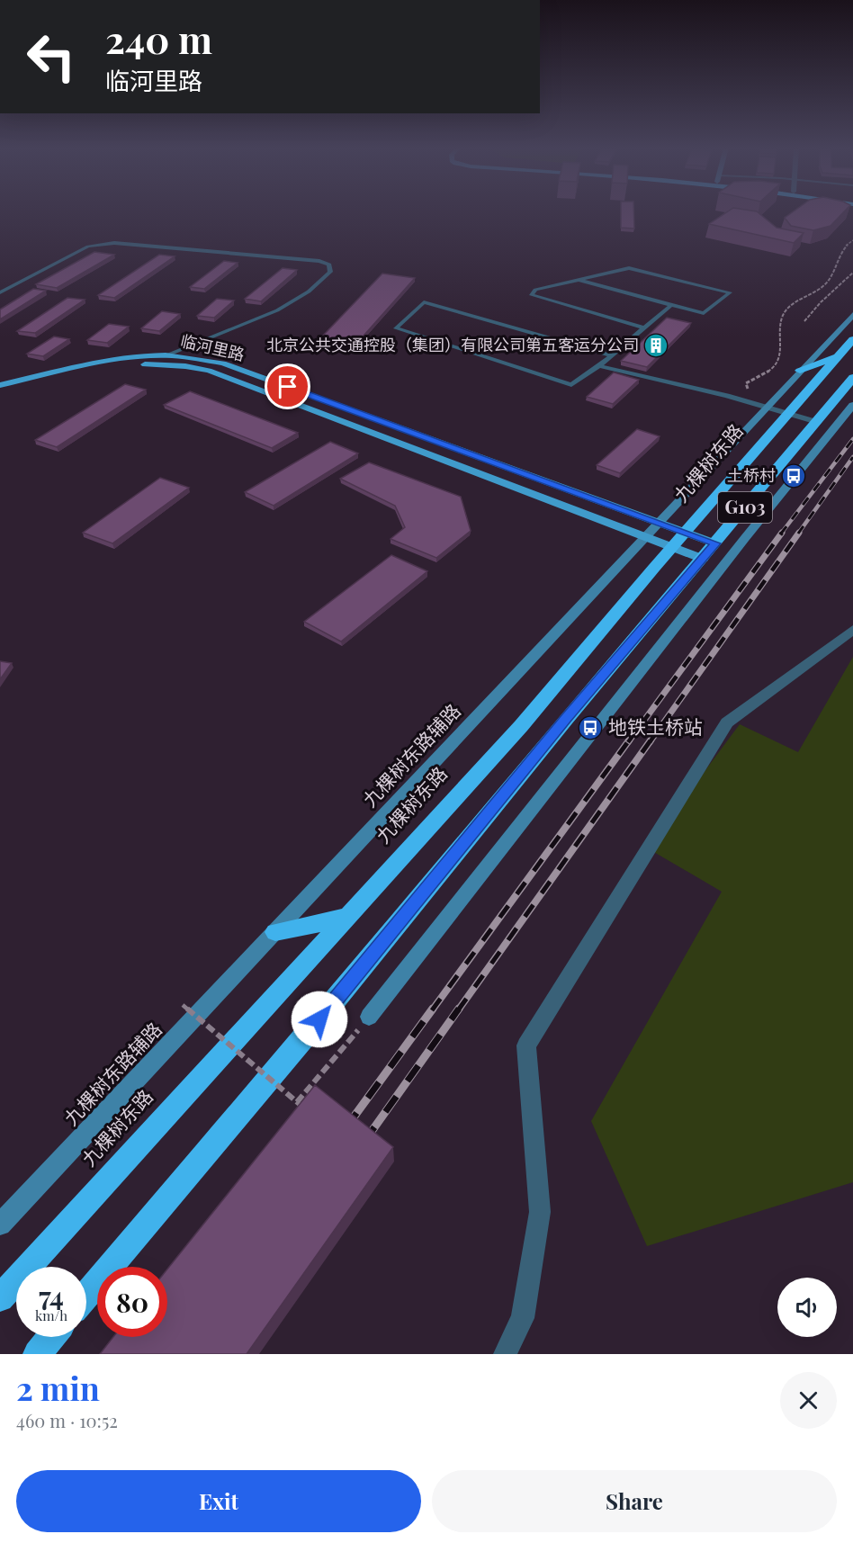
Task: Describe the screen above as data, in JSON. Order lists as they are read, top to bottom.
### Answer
{
  "streets": {
    "highway": ["九棵树东路", "G103"],
    "main road": ["临河里路"],
    "street": ["九棵树东路辅路"]
  },
  "crossings": [
    ["临河里路", "九棵树东路"],
    ["临河里路", "G103"],
    ["临河里路", "九棵树东路辅路"]
  ],
  "places": {
    "building": ["北京公共交通控股（集团）有限公司第五客运分公司"],
    "bus stop": ["土桥村", "地铁土桥站"]
  },
  "page": {
    "turn": ["240 m", "临河里路"],
    "speed": "74 km/h",
    "limit": "80",
    "heading": ["2 min", "460 m · 10:52"],
    "buttons": ["Exit", "Share"]
  }
}
